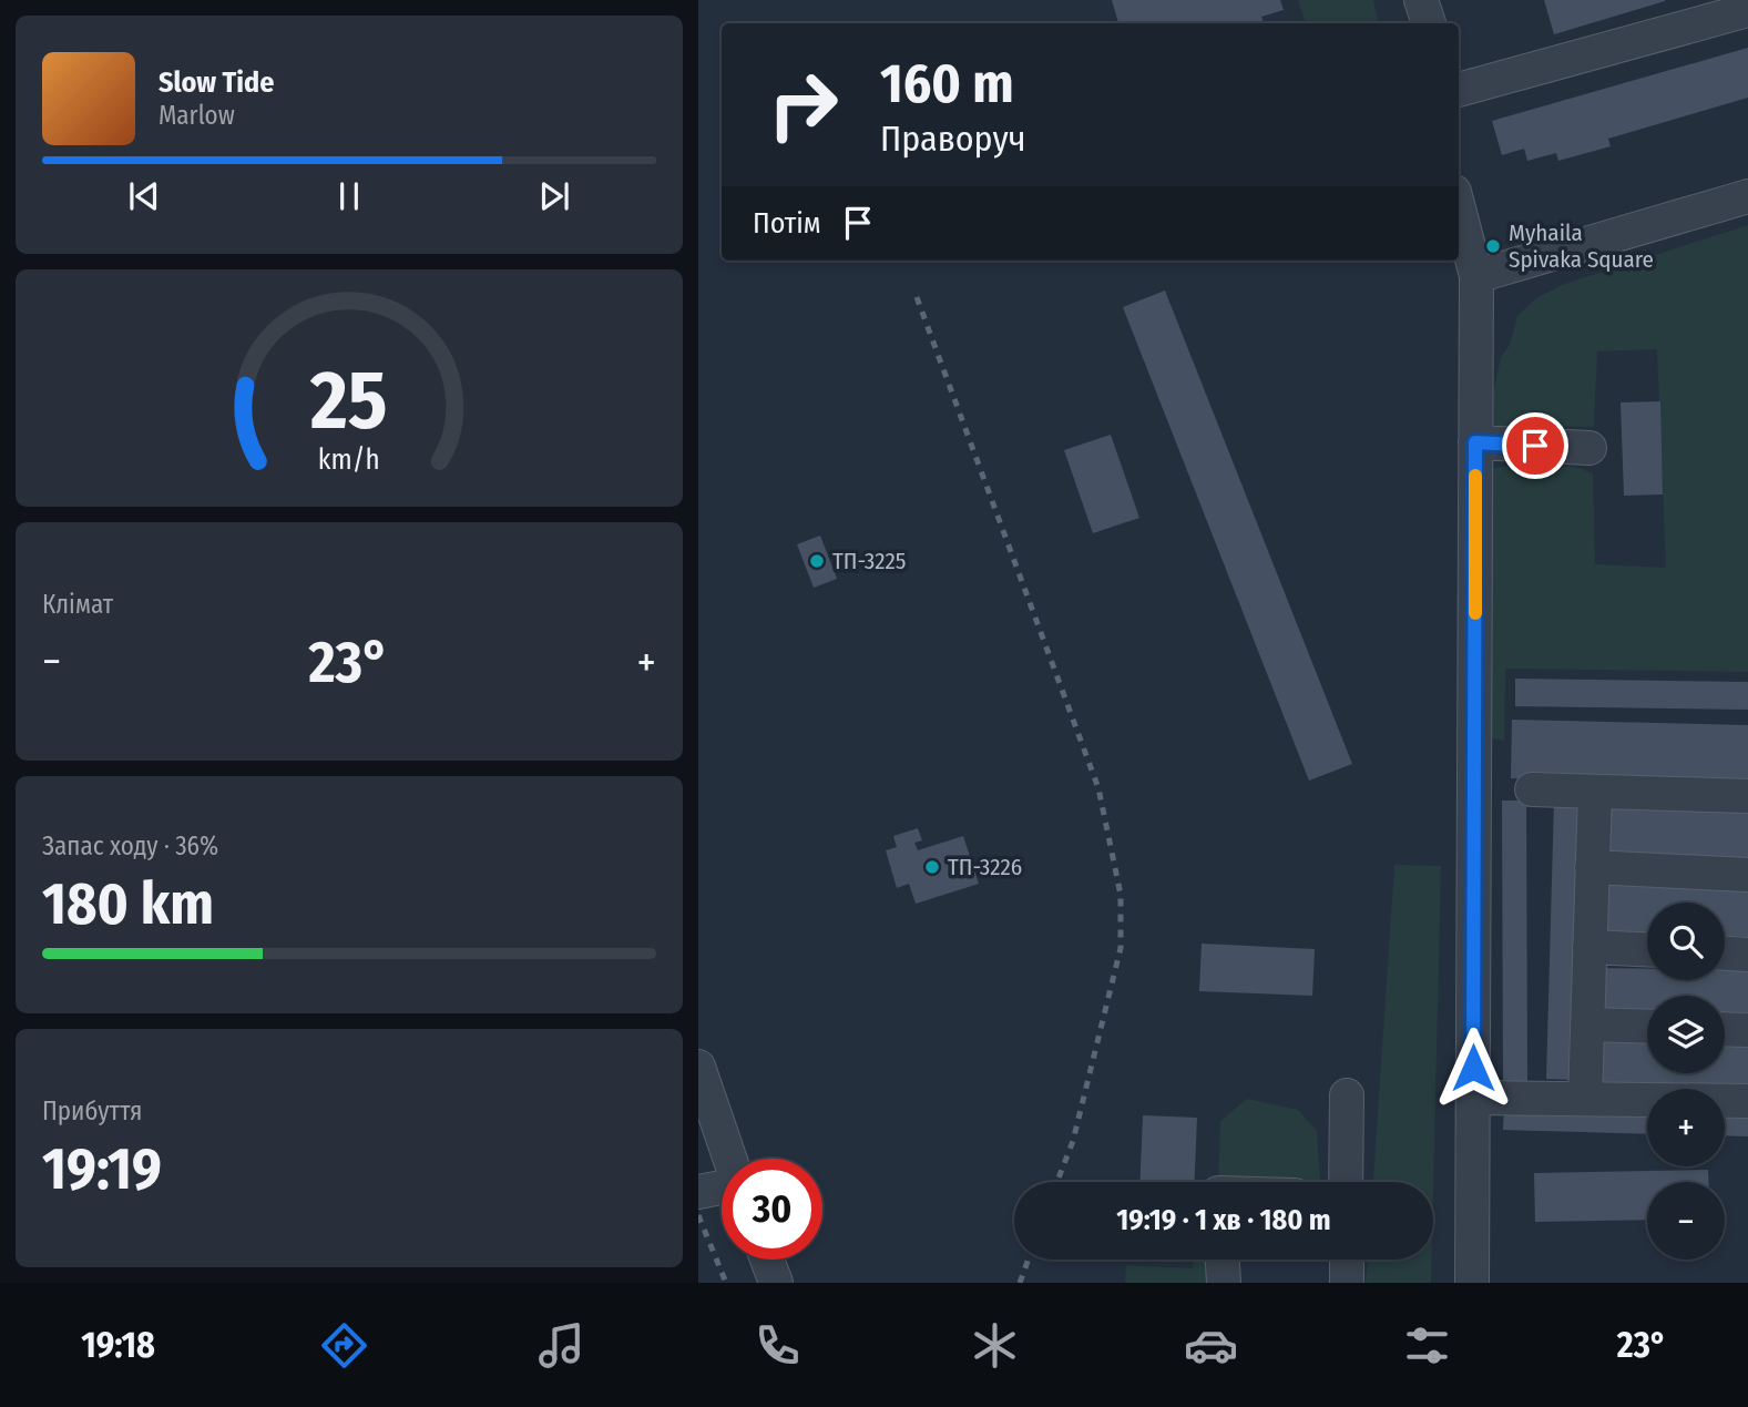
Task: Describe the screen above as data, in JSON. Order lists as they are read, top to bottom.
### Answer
{
  "places": ["Myhaila Spivaka Square", "ТП-3225", "ТП-3226"],
  "page": {
    "turn": ["160 m", "Праворуч"],
    "song": ["Slow Tide", "Marlow"],
    "then": "Потім",
    "tile": [
      "Клімат",
      ["Запас ходу · 36%", "180 km"],
      ["Прибуття", "19:19"]
    ],
    "heat": ["−", "23°", "+"],
    "map_buttons": ["+", "−"],
    "limit": "30",
    "trip": "19:19 · 1 хв · 180 m",
    "tabs": ["19:18", "23°"],
    "gauge": ["25", "km/h"]
  }
}
